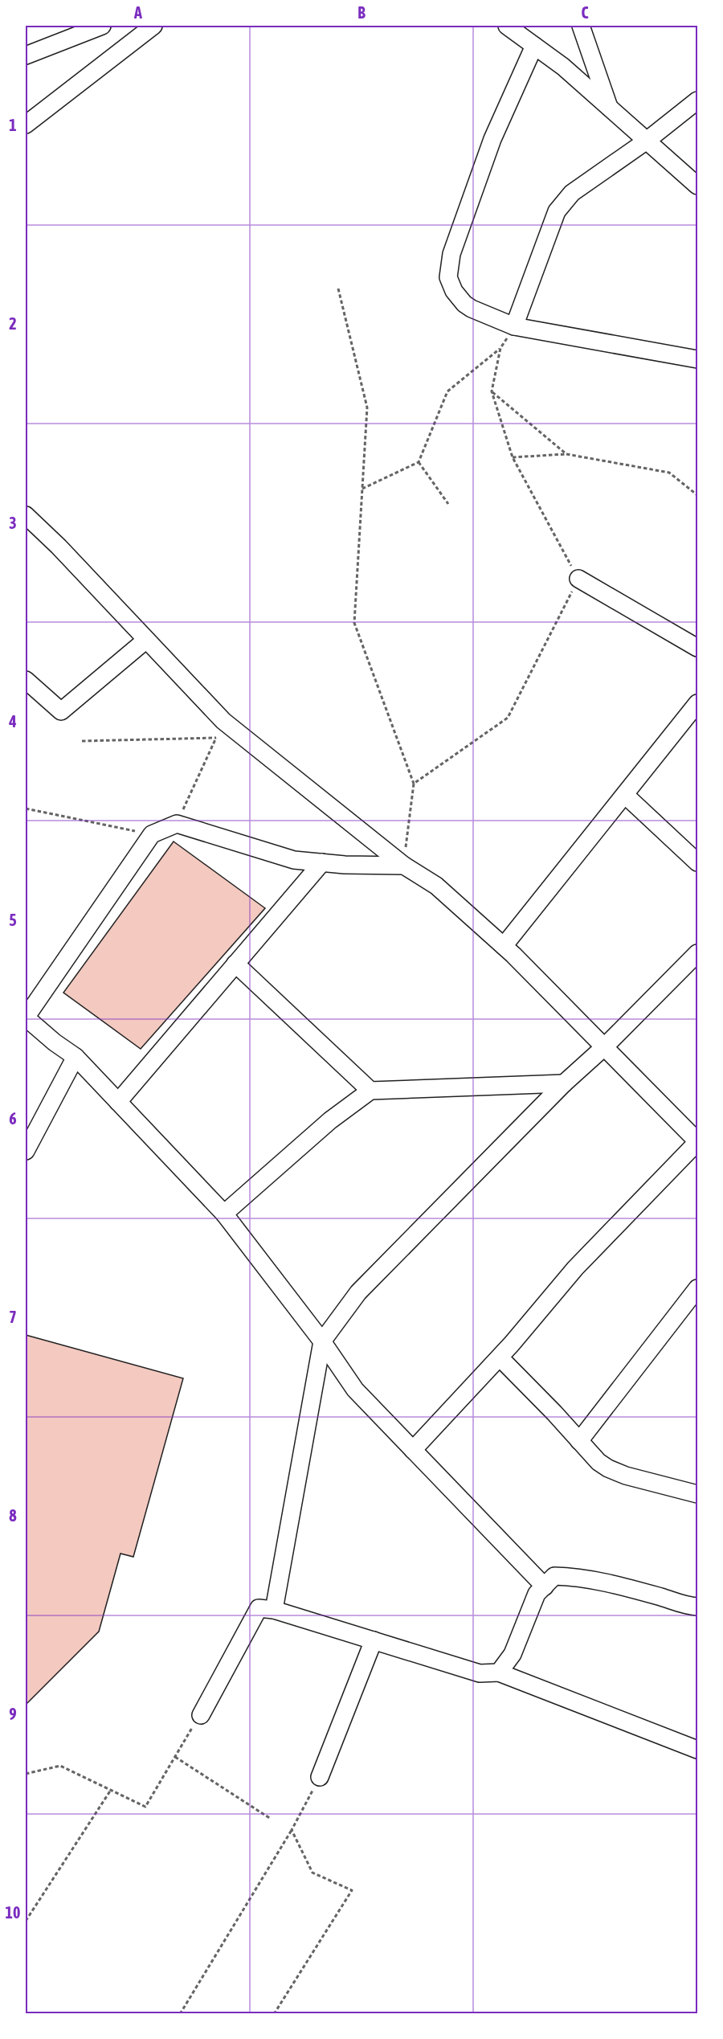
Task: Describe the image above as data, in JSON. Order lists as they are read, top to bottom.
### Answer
{
  "grid": {
    "columns": ["A", "B", "C"],
    "rows": [
      "1",
      "2",
      "3",
      "4",
      "5",
      "6",
      "7",
      "8",
      "9",
      "10"
    ]
  }
}
